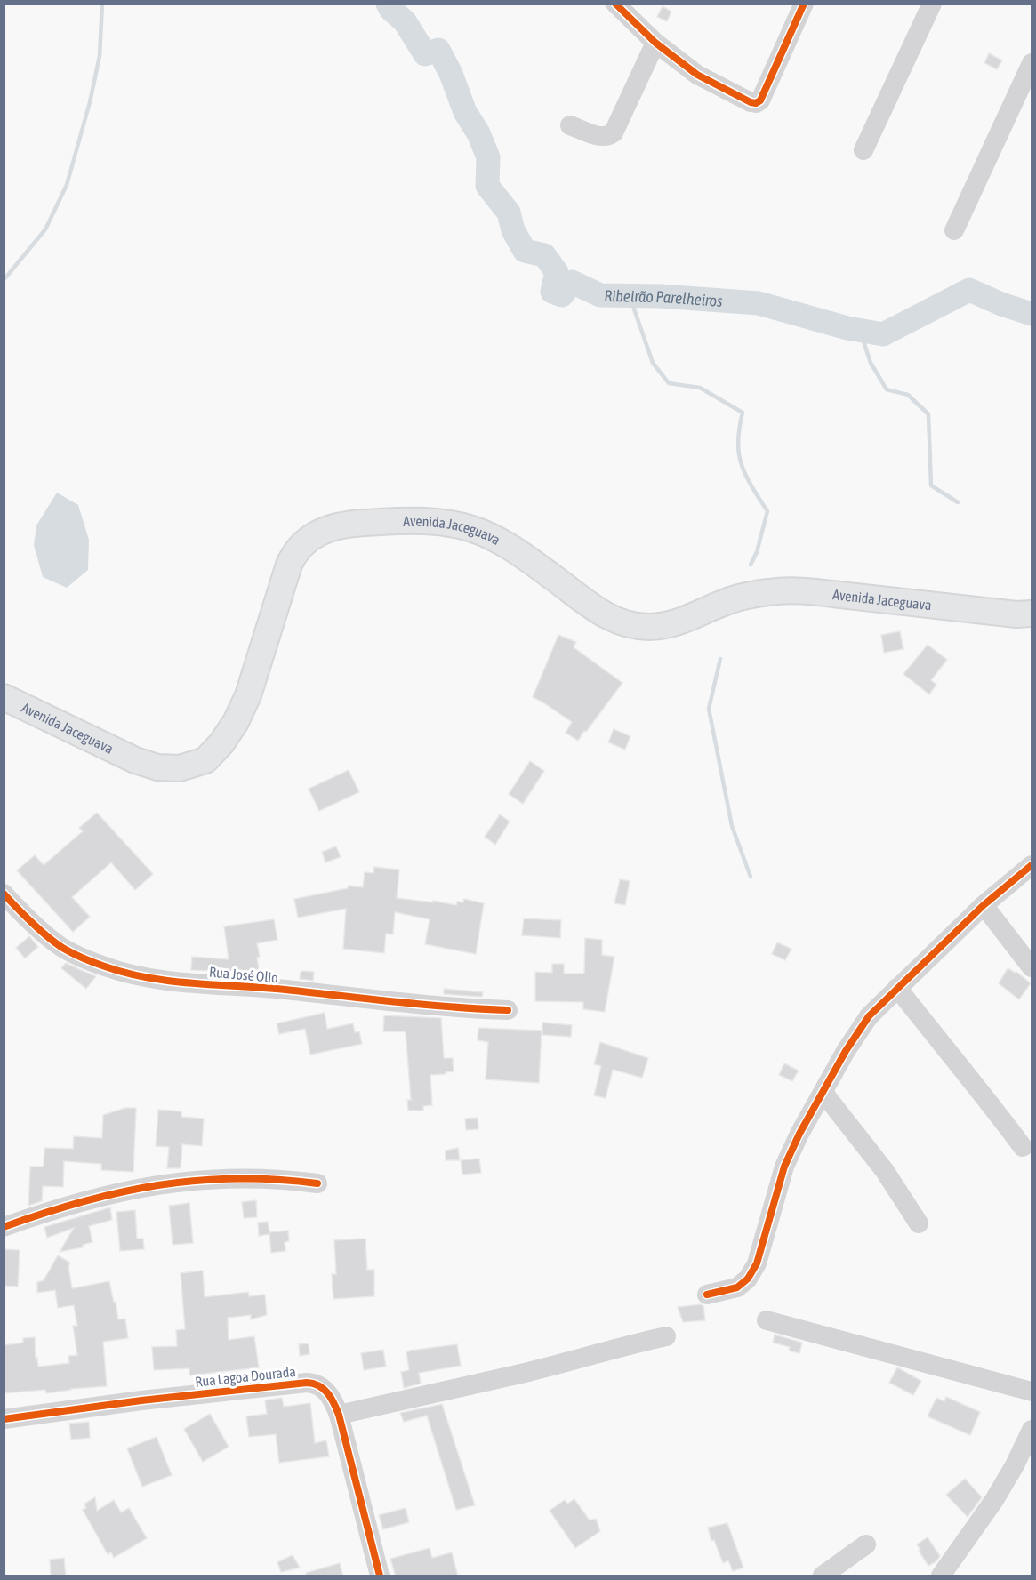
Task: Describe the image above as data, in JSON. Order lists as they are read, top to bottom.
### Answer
{
  "streets": {
    "main road": ["Avenida Jaceguava"],
    "street": ["Rua José Olio", "Rua Lagoa Dourada"]
  },
  "water": ["Ribeirão Parelheiros"]
}
